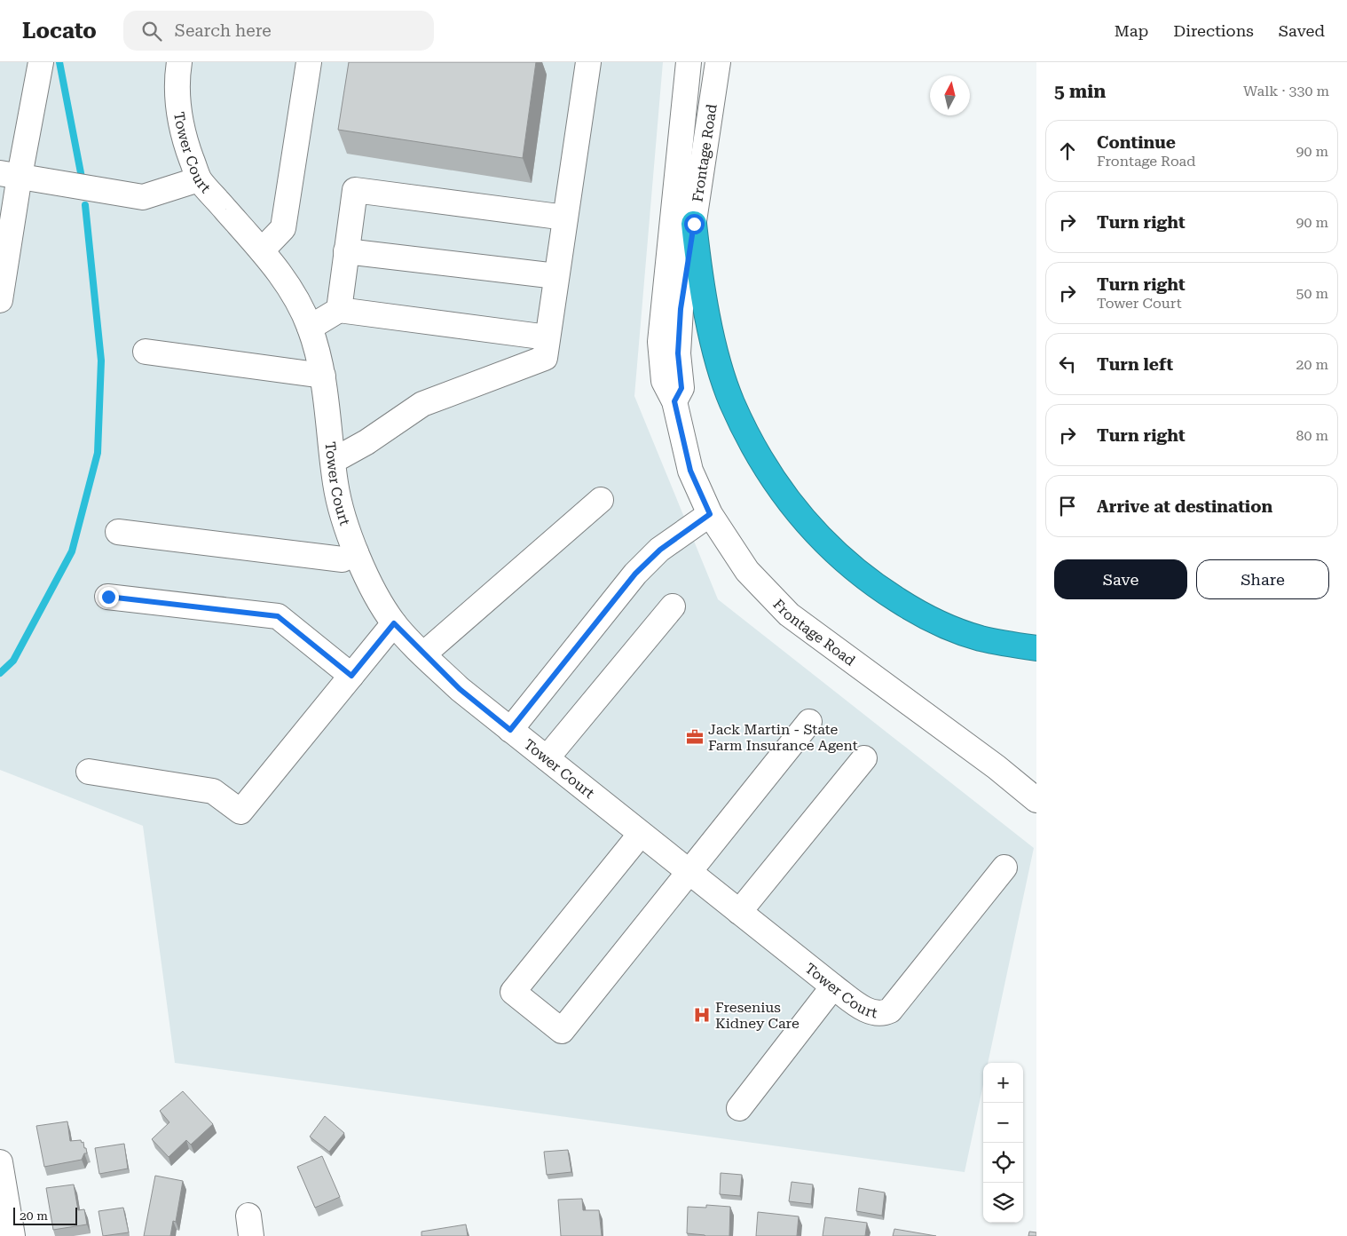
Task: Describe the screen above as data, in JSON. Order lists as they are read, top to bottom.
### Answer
{
  "streets": {
    "street": ["Tower Court", "Frontage Road"]
  },
  "places": {
    "office": ["Jack Martin - State Farm Insurance Agent"],
    "hospital": ["Fresenius Kidney Care"]
  },
  "scale_bar": "20 m",
  "north": "top",
  "page": {
    "header": "Locato",
    "search": "Search here",
    "nav": ["Map", "Directions", "Saved"],
    "heading": ["5 min", "Walk · 330 m"],
    "list": [
      ["Continue", "Frontage Road", "90 m"],
      ["Turn right", "90 m"],
      ["Turn right", "Tower Court", "50 m"],
      ["Turn left", "20 m"],
      ["Turn right", "80 m"],
      "Arrive at destination"
    ],
    "buttons": ["Save", "Share"],
    "map_buttons": ["+", "−"],
    "scale": "20 m"
  }
}
